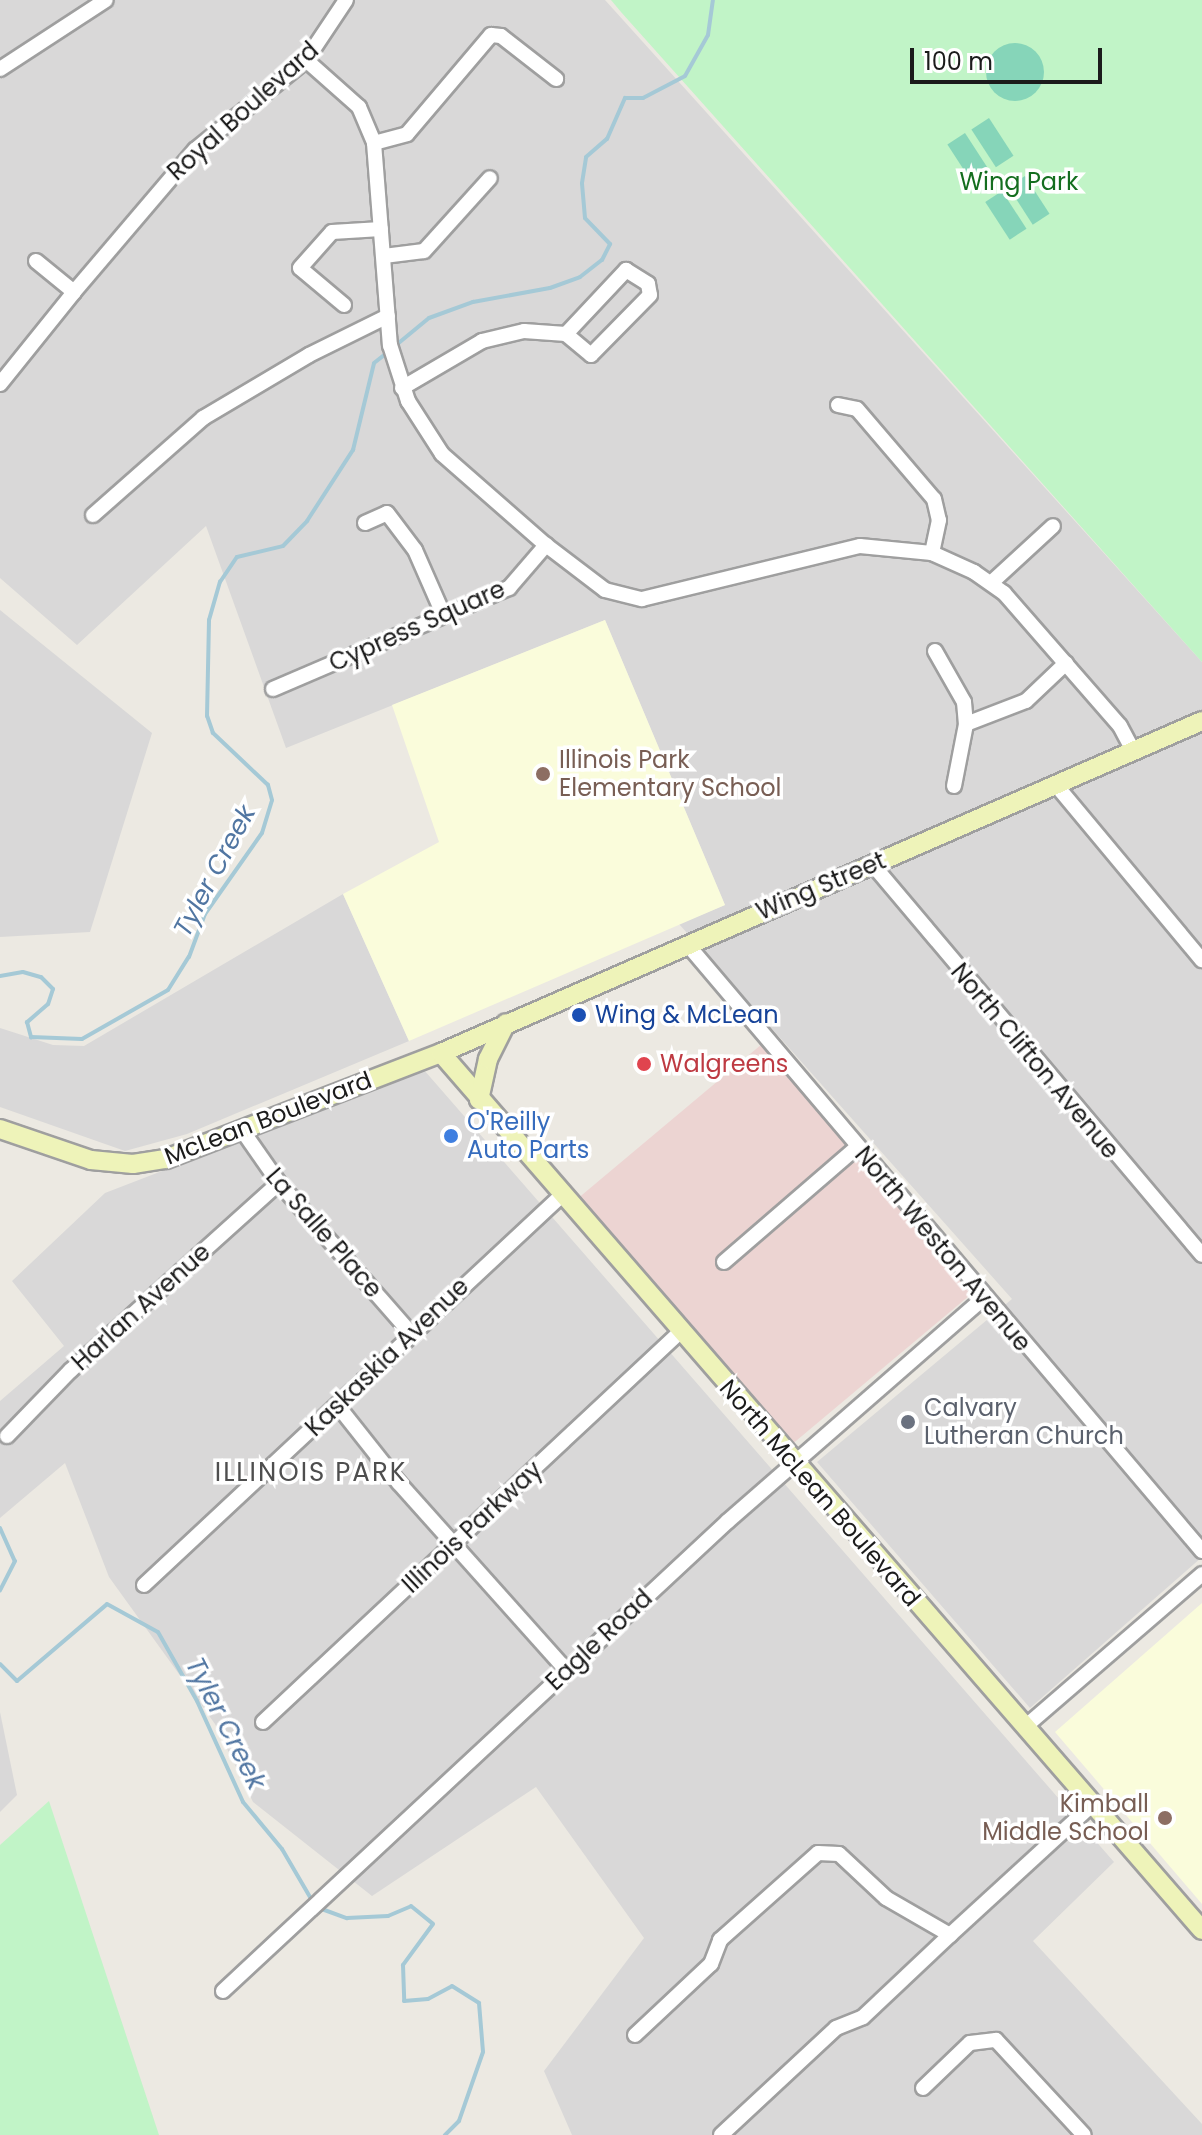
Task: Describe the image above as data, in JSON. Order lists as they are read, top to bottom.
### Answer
{
  "streets": {
    "main road": ["Wing Street", "McLean Boulevard", "North McLean Boulevard"],
    "street": [
      "Royal Boulevard",
      "Cypress Square",
      "North Clifton Avenue",
      "La Salle Place",
      "North Weston Avenue",
      "Harlan Avenue",
      "Kaskaskia Avenue",
      "Illinois Parkway",
      "Eagle Road"
    ]
  },
  "crossings": [
    ["Wing Street", "North Clifton Avenue"],
    ["Wing Street", "McLean Boulevard"],
    ["Wing Street", "North Weston Avenue"],
    ["Wing Street", "North McLean Boulevard"],
    ["McLean Boulevard", "La Salle Place"],
    ["McLean Boulevard", "North McLean Boulevard"],
    ["La Salle Place", "Harlan Avenue"],
    ["La Salle Place", "Kaskaskia Avenue"],
    ["North Weston Avenue", "Eagle Road"],
    ["Kaskaskia Avenue", "North McLean Boulevard"],
    ["North McLean Boulevard", "Illinois Parkway"],
    ["North McLean Boulevard", "Eagle Road"]
  ],
  "districts": ["ILLINOIS PARK"],
  "water": ["Tyler Creek"],
  "parks": ["Wing Park"],
  "places": [
    "Illinois Park Elementary School",
    "Wing & McLean",
    "Walgreens",
    "O'Reilly Auto Parts",
    "Calvary Lutheran Church",
    "Kimball Middle School"
  ],
  "scale_bar": "100 m"
}
